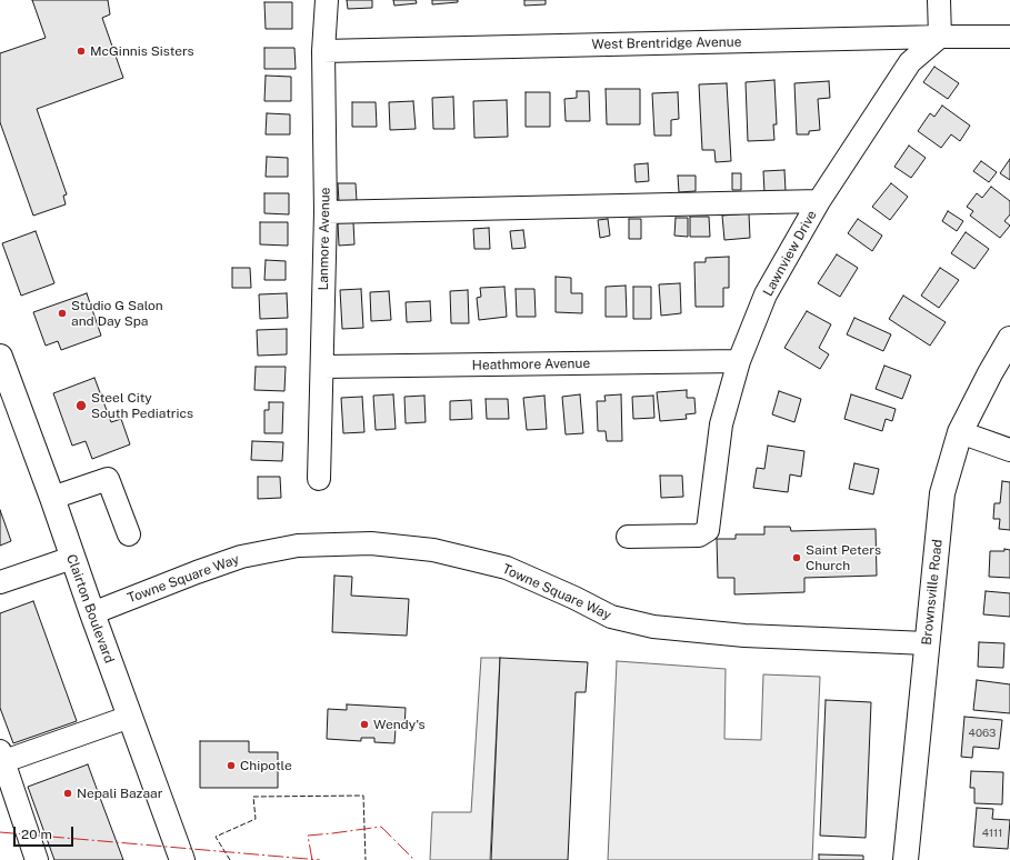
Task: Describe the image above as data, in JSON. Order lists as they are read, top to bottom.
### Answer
{
  "streets": {
    "main road": ["Brownsville Road", "Clairton Boulevard"],
    "street": [
      "West Brentridge Avenue",
      "Lanmore Avenue",
      "Lawnview Drive",
      "Heathmore Avenue",
      "Towne Square Way"
    ]
  },
  "crossings": [
    ["West Brentridge Avenue", "Lanmore Avenue"],
    ["West Brentridge Avenue", "Lawnview Drive"],
    ["Lanmore Avenue", "Heathmore Avenue"],
    ["Lawnview Drive", "Heathmore Avenue"],
    ["Towne Square Way", "Brownsville Road"],
    ["Towne Square Way", "Clairton Boulevard"]
  ],
  "places": [
    "McGinnis Sisters",
    "Studio G Salon and Day Spa",
    "Steel City South Pediatrics",
    "Saint Peters Church",
    "Wendy's",
    "Chipotle",
    "Nepali Bazaar"
  ],
  "house_numbers": ["4063", "4111"],
  "scale_bar": "20 m"
}
